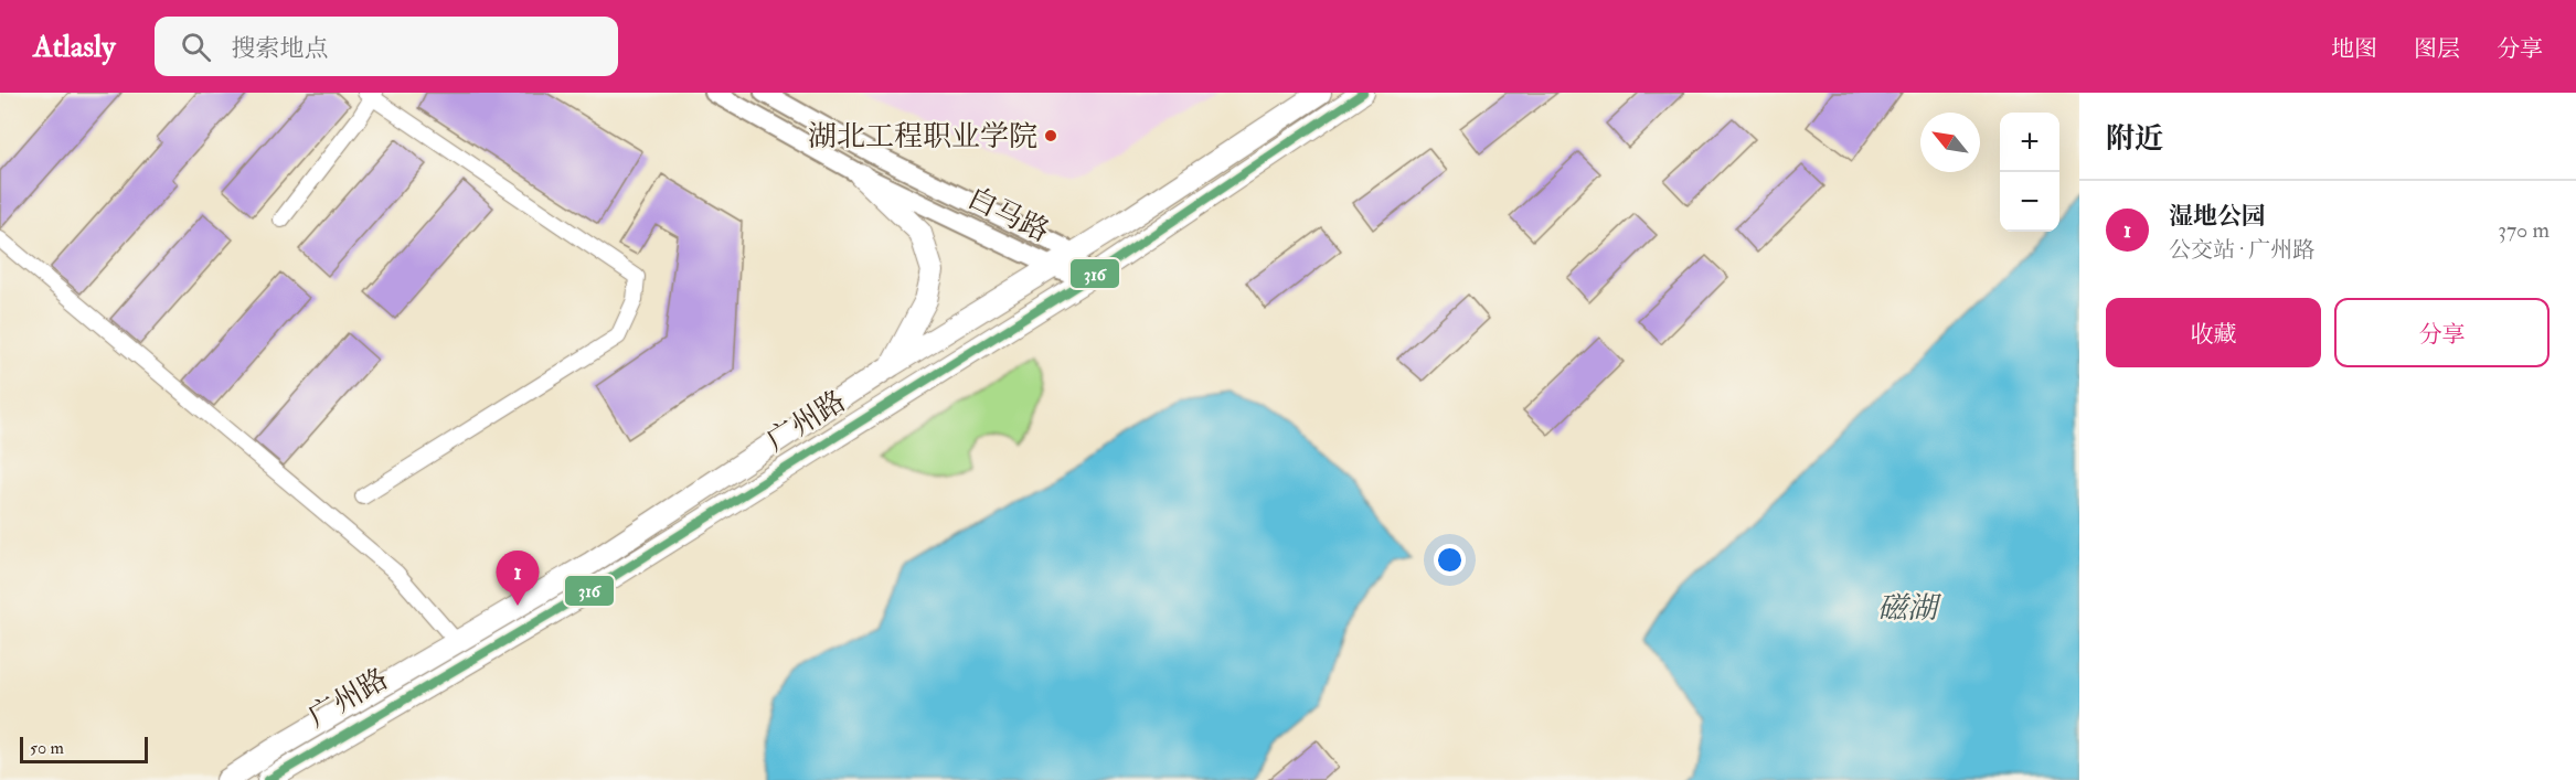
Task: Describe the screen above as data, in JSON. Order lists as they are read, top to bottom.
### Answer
{
  "streets": {
    "main road": ["广州路"],
    "street": ["白马路"]
  },
  "crossings": [
    ["白马路", "广州路"]
  ],
  "water": ["磁湖"],
  "places": ["湖北工程职业学院"],
  "lines": ["transit line 316"],
  "scale_bar": "50 m",
  "north": "top left",
  "page": {
    "header": "Atlasly",
    "search": "搜索地点",
    "nav": ["地图", "图层", "分享"],
    "heading": "附近",
    "map_buttons": ["+", "−"],
    "list": [
      {
        "mark": "1",
        "name": "湿地公园",
        "note": "公交站 · 广州路",
        "value": "370 m"
      }
    ],
    "buttons": ["收藏", "分享"],
    "pins": "1",
    "scale": "50 m"
  }
}
